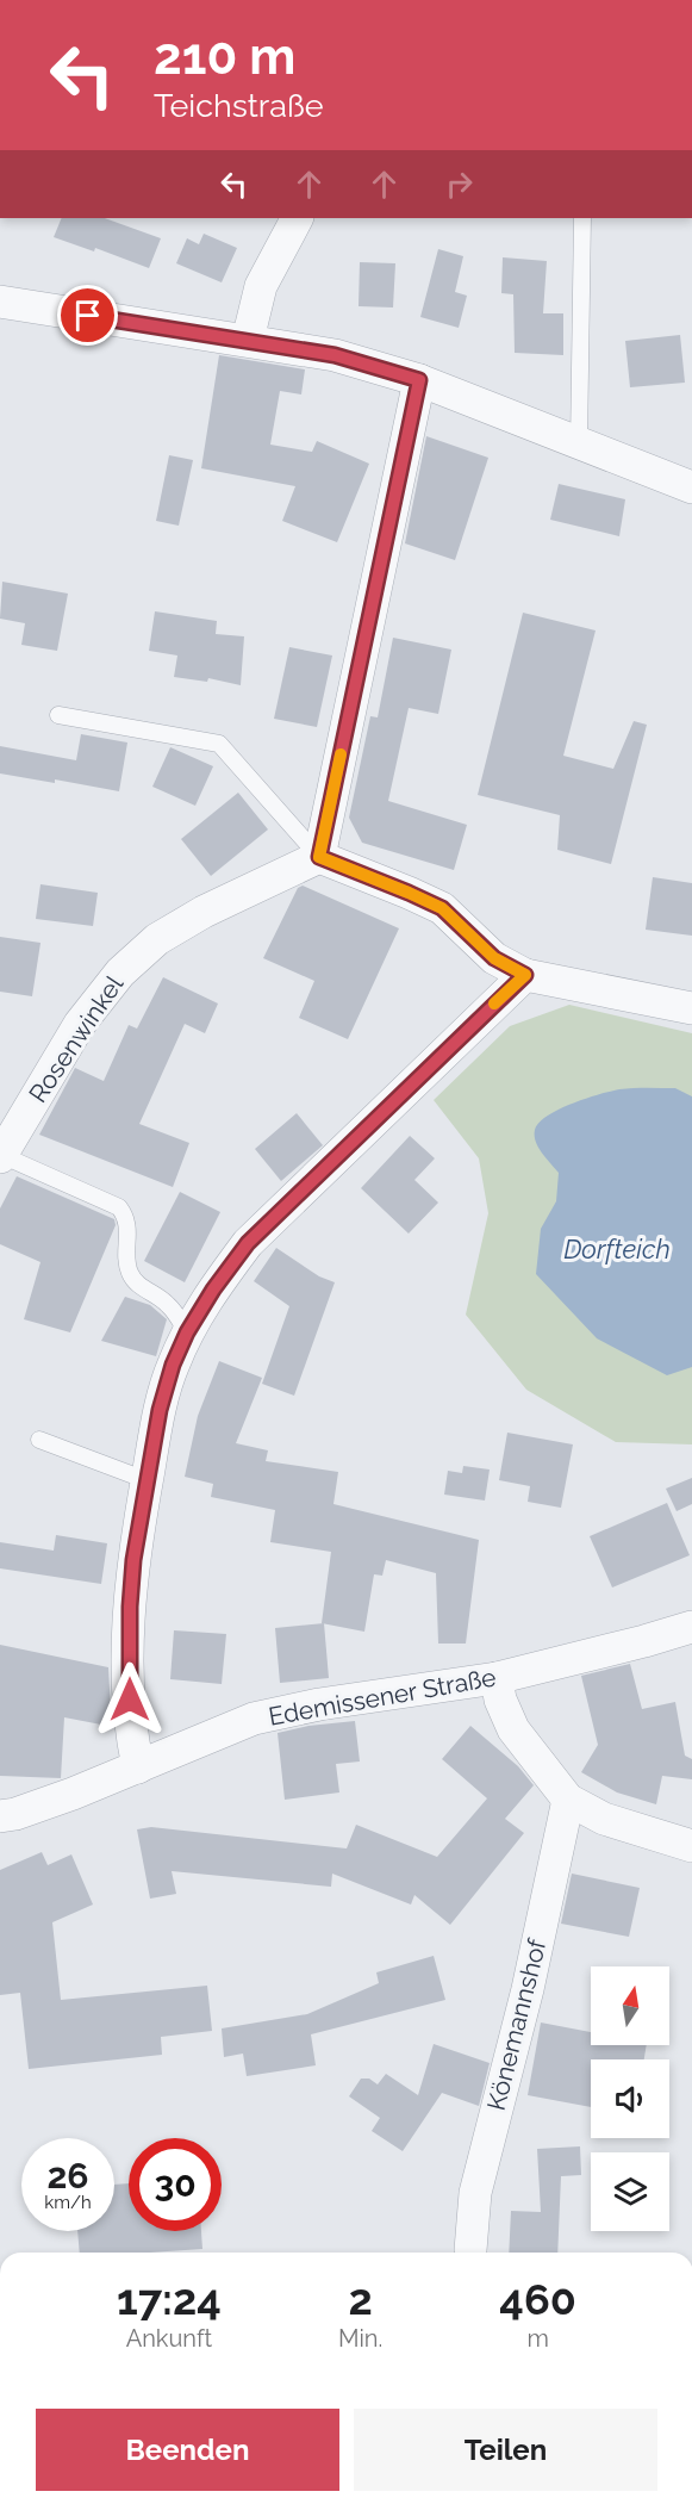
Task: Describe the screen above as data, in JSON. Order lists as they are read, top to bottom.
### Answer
{
  "streets": {
    "street": ["Rosenwinkel", "Edemissener Straße", "Könemannshof"]
  },
  "water": ["Dorfteich"],
  "north": "top",
  "page": {
    "turn": ["210 m", "Teichstraße"],
    "speed": "26 km/h",
    "limit": "30",
    "eta": [
      "17:24",
      "Ankunft",
      "2",
      "Min.",
      "460",
      "m"
    ],
    "buttons": ["Beenden", "Teilen"]
  }
}
